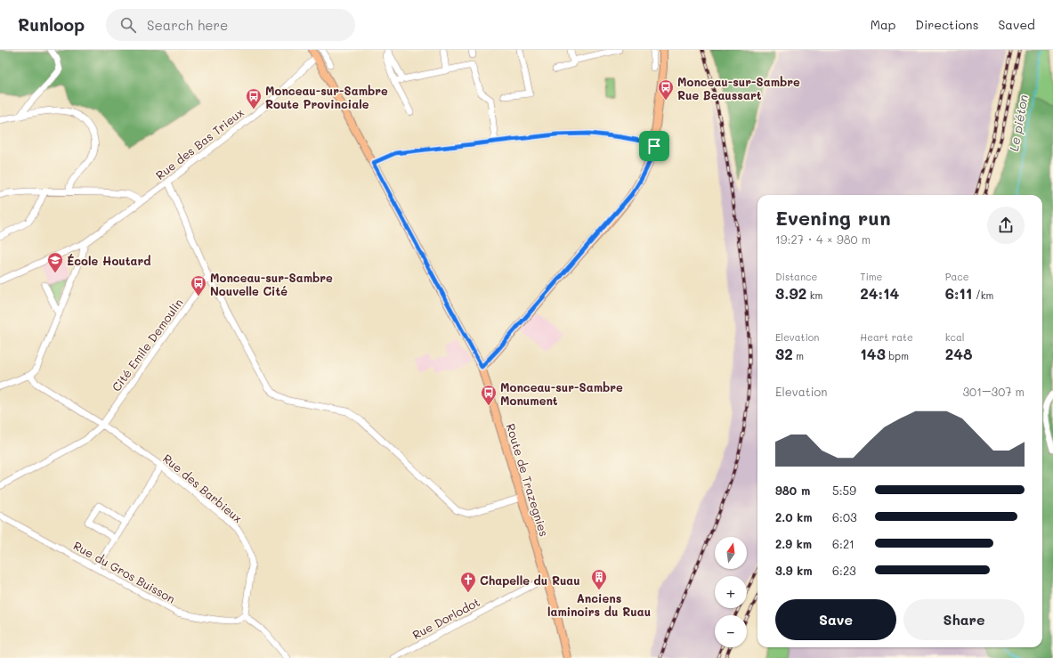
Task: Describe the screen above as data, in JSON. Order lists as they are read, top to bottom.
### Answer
{
  "streets": {
    "main road": ["Route de Trazegnies"],
    "street": [
      "Rue des Bas Trieux",
      "Cité Emile Demoulin",
      "Rue des Barbieux",
      "Rue du Gros Buisson",
      "Rue Dorlodot"
    ]
  },
  "crossings": [
    ["Rue des Bas Trieux", "Route de Trazegnies"],
    ["Cité Emile Demoulin", "Rue des Barbieux"],
    ["Route de Trazegnies", "Rue Dorlodot"],
    ["Rue des Barbieux", "Rue du Gros Buisson"]
  ],
  "water": ["Le piéton"],
  "places": {
    "bus stop": [
      "Monceau-sur-Sambre Rue Beaussart",
      "Monceau-sur-Sambre Route Provinciale",
      "Monceau-sur-Sambre Nouvelle Cité",
      "Monceau-sur-Sambre Monument"
    ],
    "school or university": ["École Houtard"],
    "building": ["Anciens laminoirs du Ruau"],
    "church": ["Chapelle du Ruau"]
  },
  "north": "top",
  "page": {
    "header": "Runloop",
    "search": "Search here",
    "nav": ["Map", "Directions", "Saved"],
    "heading": ["Evening run", "19:27 · 4 × 980 m"],
    "stats": [
      ["Distance", "3.92 km"],
      ["Time", "24:14"],
      ["Pace", "6:11 /km"],
      ["Elevation", "32 m"],
      ["Heart rate", "143 bpm"],
      ["kcal", "248"]
    ],
    "chart": ["Elevation", "301–307 m"],
    "list": [
      {
        "name": "980 m",
        "note": "5:59"
      },
      {
        "name": "2.0 km",
        "note": "6:03"
      },
      {
        "name": "2.9 km",
        "note": "6:21"
      },
      {
        "name": "3.9 km",
        "note": "6:23"
      }
    ],
    "map_buttons": ["+", "−"],
    "buttons": ["Save", "Share"]
  }
}
